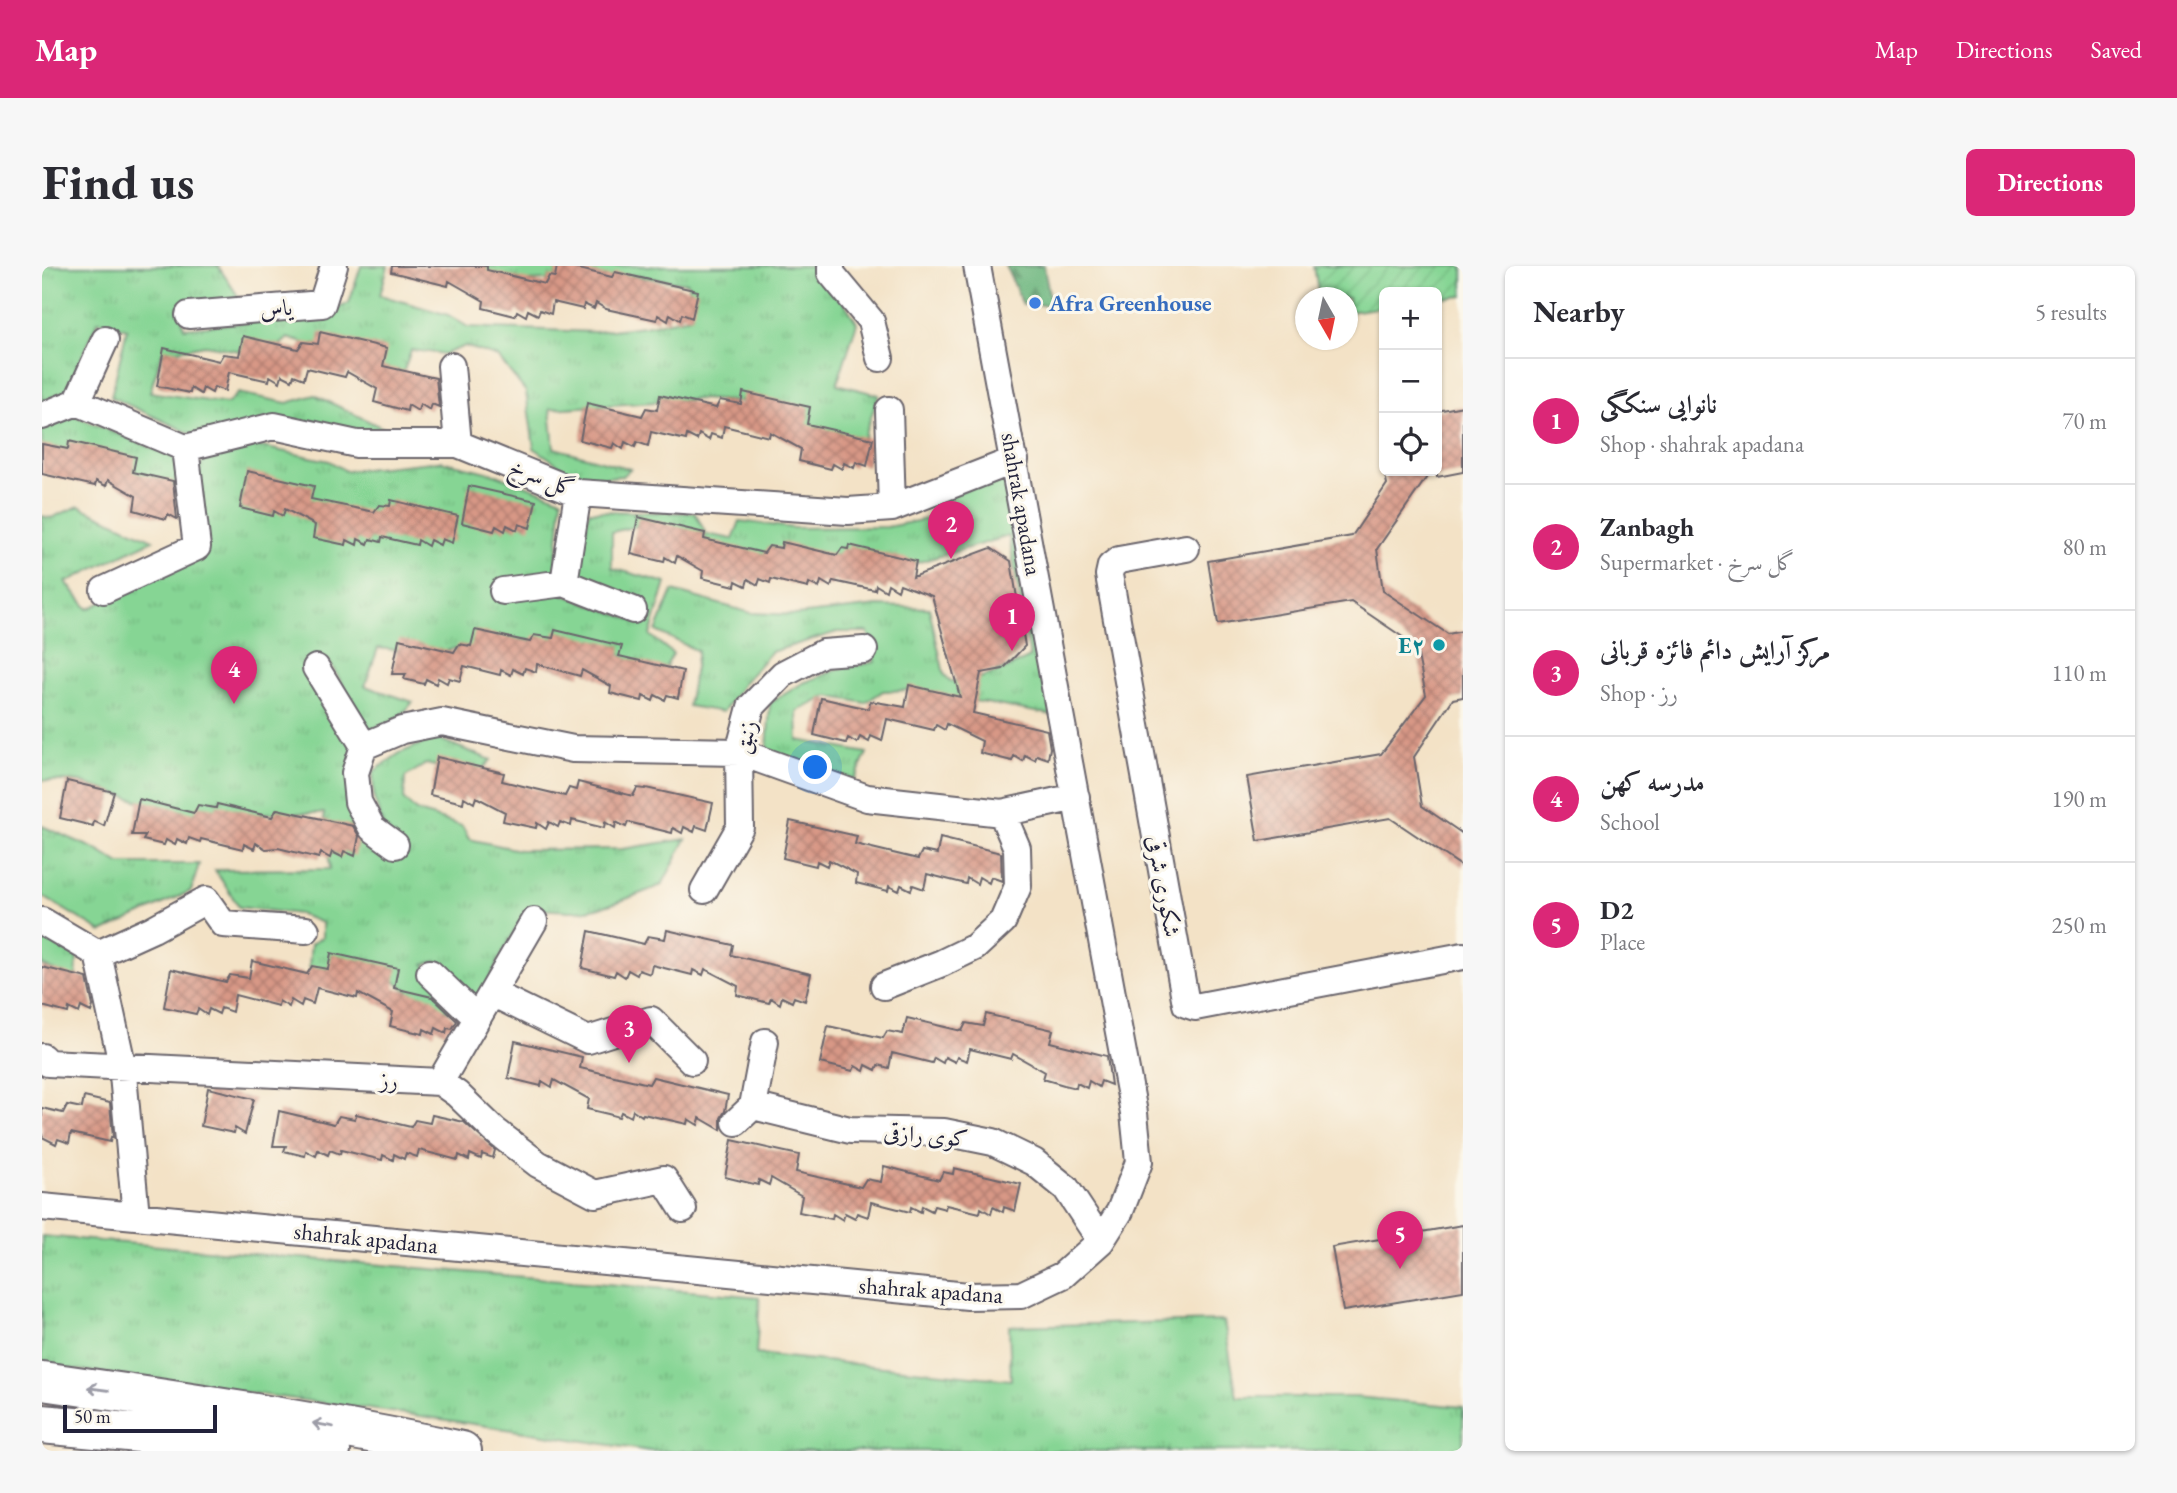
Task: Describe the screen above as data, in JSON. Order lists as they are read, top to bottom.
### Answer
{
  "streets": {
    "street": [
      "یاس",
      "گل سرخ",
      "shahrak apadana",
      "زنبق",
      "شکوری شرقی",
      "رز",
      "کوی رازقی"
    ]
  },
  "crossings": [
    ["گل سرخ", "shahrak apadana"],
    ["shahrak apadana", "کوی رازقی"]
  ],
  "places": ["Afra Greenhouse", "E۲"],
  "scale_bar": "50 m",
  "north": "bottom",
  "page": {
    "header": "Map",
    "nav": ["Map", "Directions", "Saved"],
    "buttons": "Directions",
    "title": "Find us",
    "heading": ["Nearby", "5 results"],
    "map_buttons": ["+", "−"],
    "list": [
      {
        "mark": "1",
        "name": "نانوایی سنکگی",
        "note": "Shop · shahrak apadana",
        "value": "70 m"
      },
      {
        "mark": "2",
        "name": "Zanbagh",
        "note": "Supermarket · گل سرخ",
        "value": "80 m"
      },
      {
        "mark": "3",
        "name": "مرکز آرایش دائم فائزه قربانی",
        "note": "Shop · رز",
        "value": "110 m"
      },
      {
        "mark": "4",
        "name": "مدرسه کهن",
        "note": "School",
        "value": "190 m"
      },
      {
        "mark": "5",
        "name": "D2",
        "note": "Place",
        "value": "250 m"
      }
    ],
    "pins": [
      "2",
      "1",
      "4",
      "3",
      "5"
    ],
    "scale": "50 m"
  }
}
